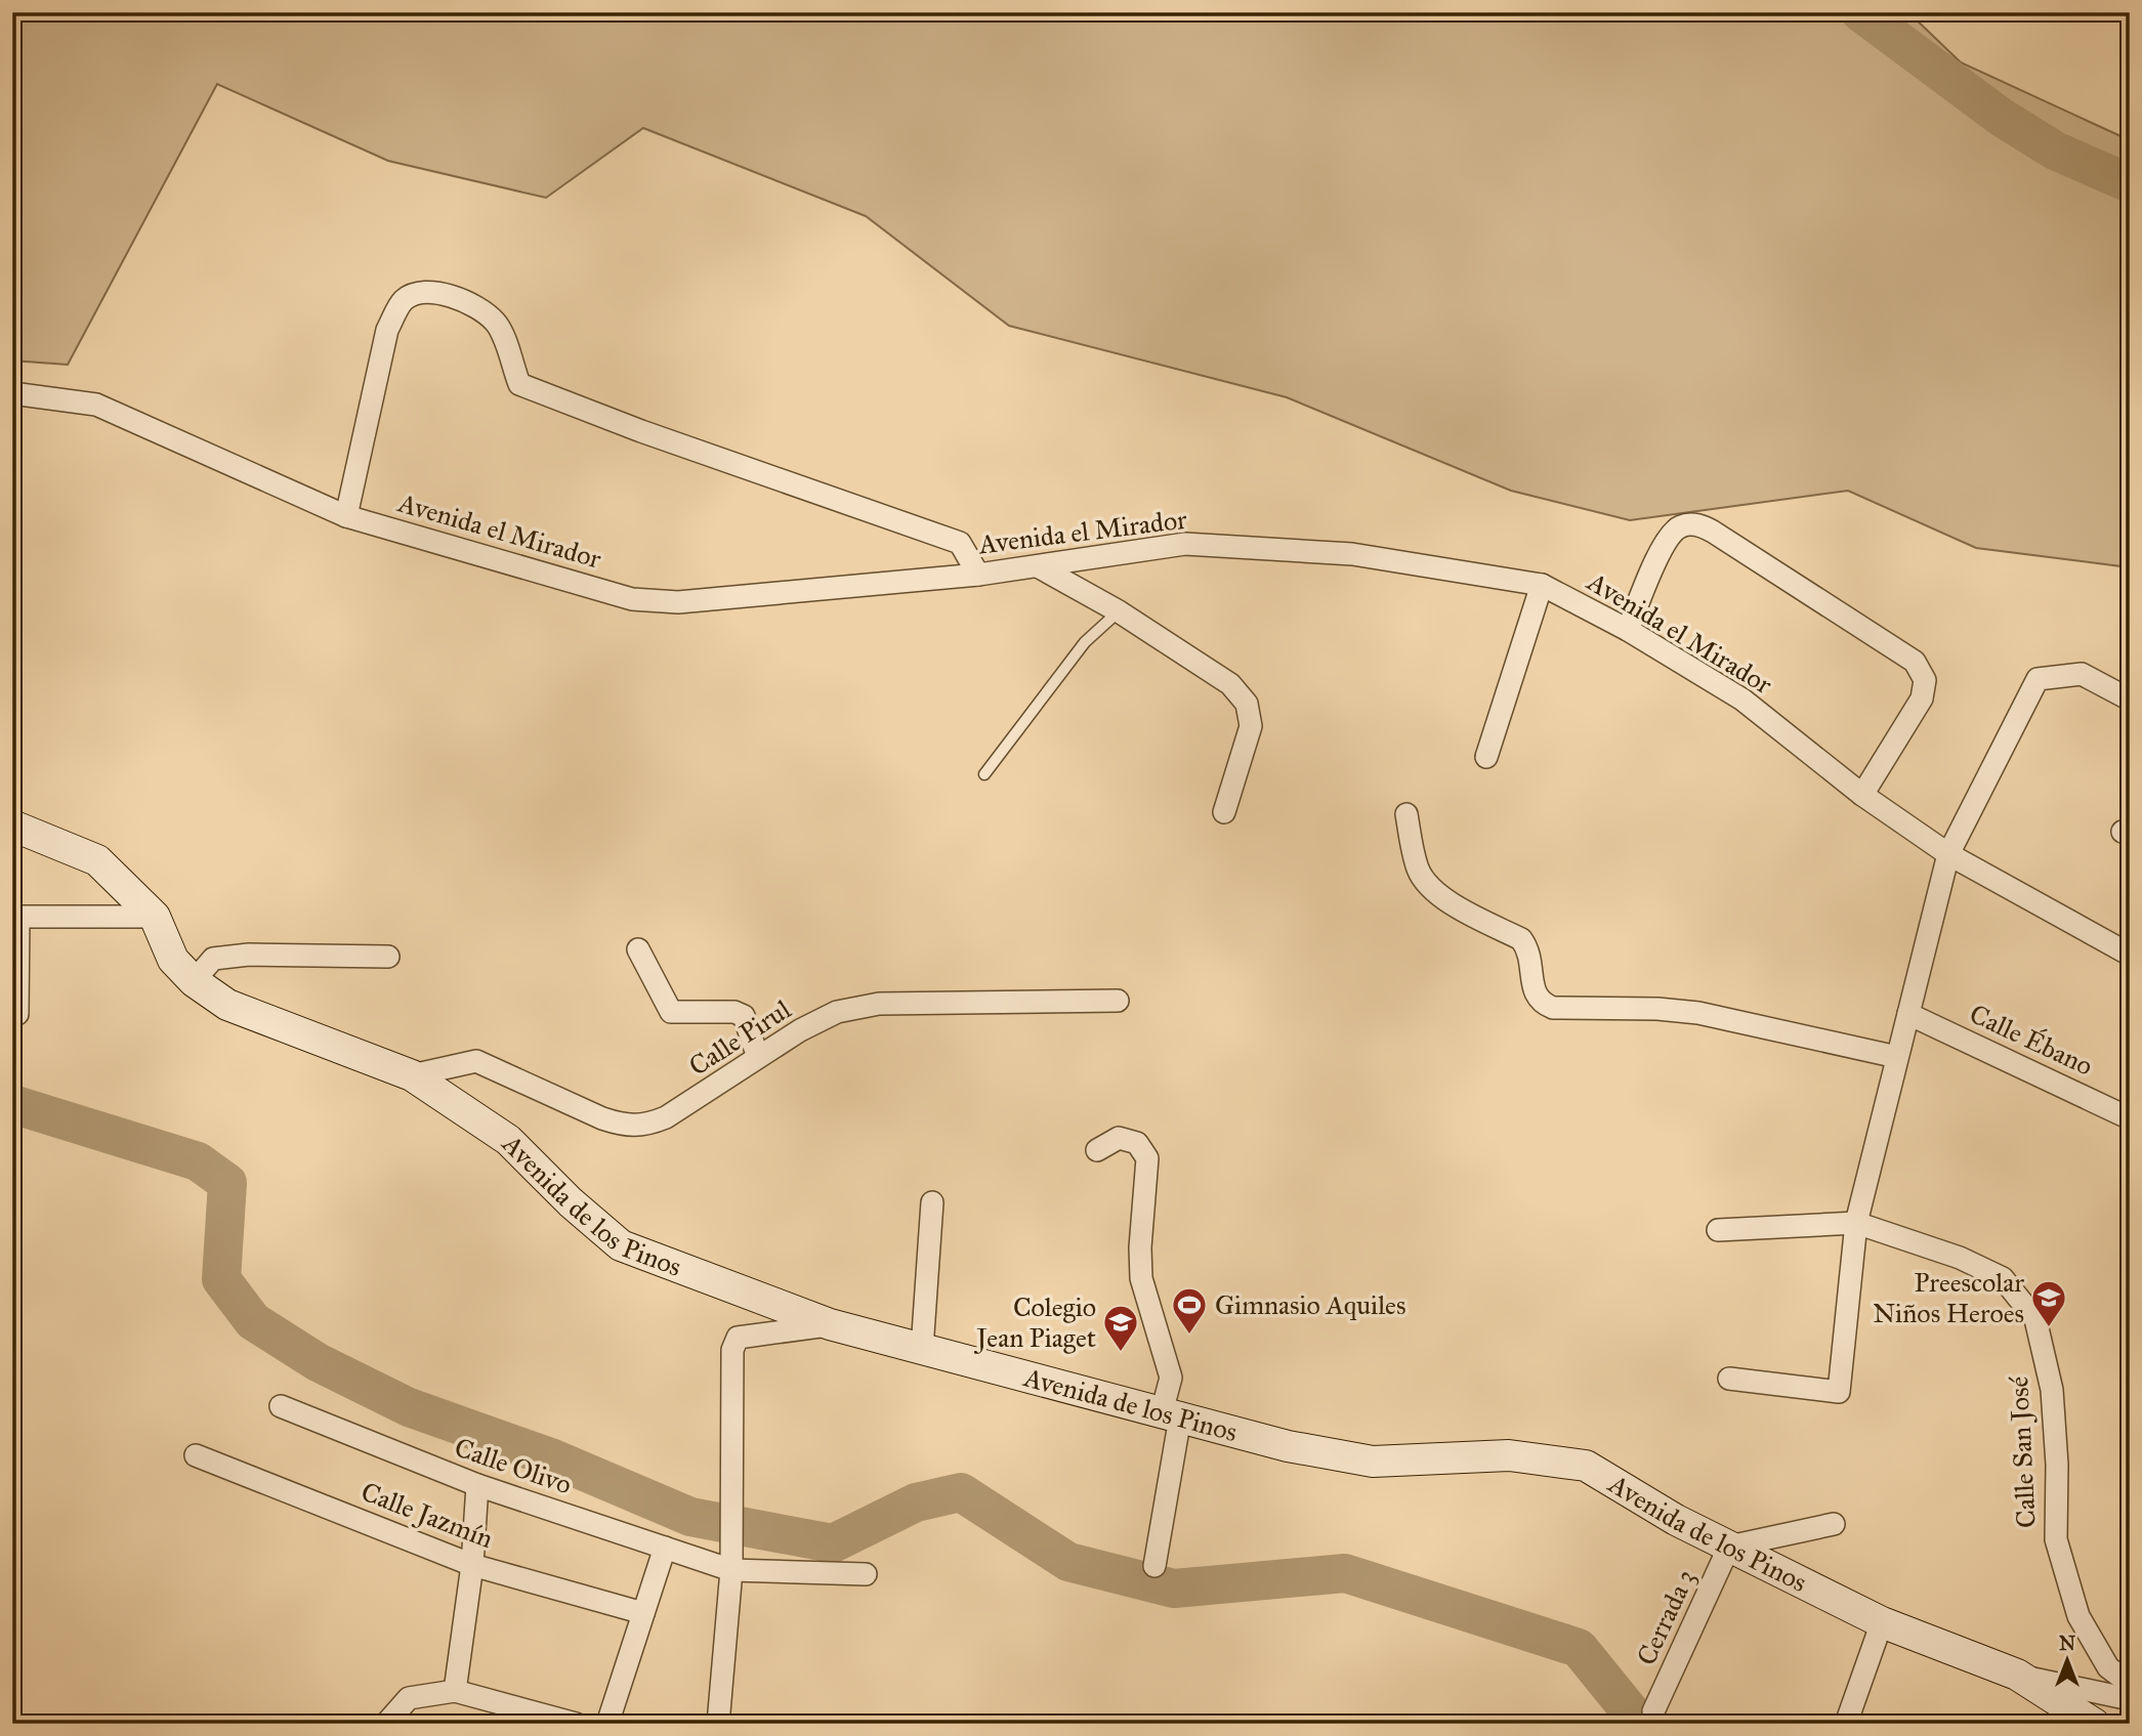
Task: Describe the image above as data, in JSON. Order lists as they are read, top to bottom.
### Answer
{
  "streets": {
    "street": [
      "Avenida el Mirador",
      "Calle Pirul",
      "Calle Ébano",
      "Avenida de los Pinos",
      "Calle San José",
      "Calle Olivo",
      "Calle Jazmín",
      "Cerrada 3"
    ]
  },
  "crossings": [
    ["Calle Pirul", "Avenida de los Pinos"],
    ["Avenida de los Pinos", "Cerrada 3"]
  ],
  "places": {
    "school or university": ["Preescolar Niños Heroes", "Colegio Jean Piaget"],
    "sports": ["Gimnasio Aquiles"]
  },
  "north": "top"
}
